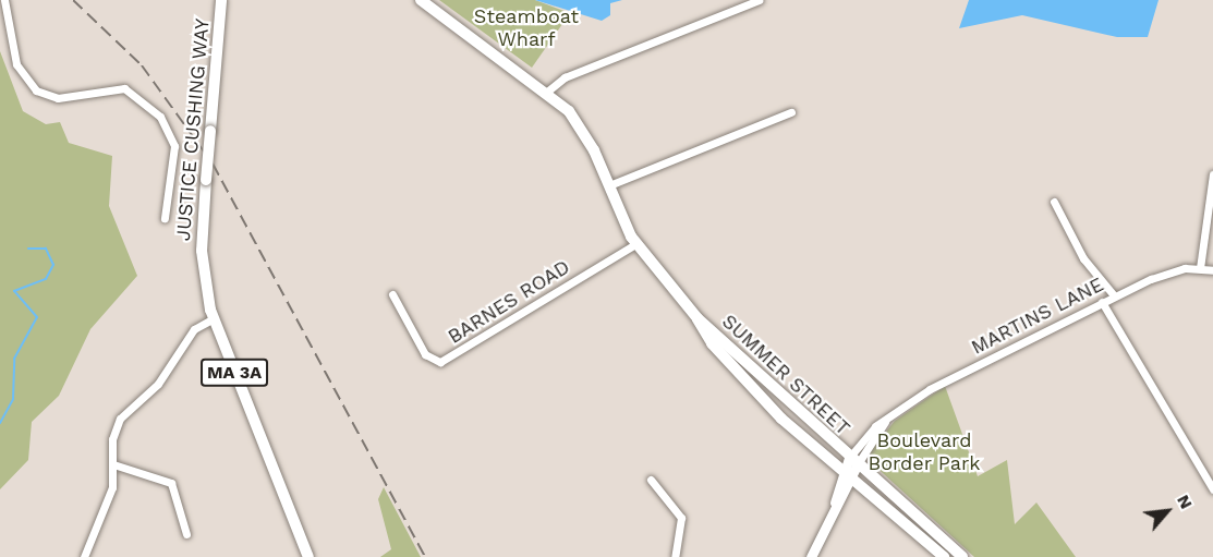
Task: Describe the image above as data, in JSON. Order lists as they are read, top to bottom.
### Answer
{
  "streets": {
    "main road": ["JUSTICE CUSHING WAY", "MA 3A", "SUMMER STREET"],
    "street": ["BARNES ROAD", "MARTINS LANE"]
  },
  "crossings": [
    ["BARNES ROAD", "SUMMER STREET"],
    ["MARTINS LANE", "SUMMER STREET"]
  ],
  "parks": ["Steamboat Wharf", "Boulevard Border Park"],
  "north": "top right"
}
